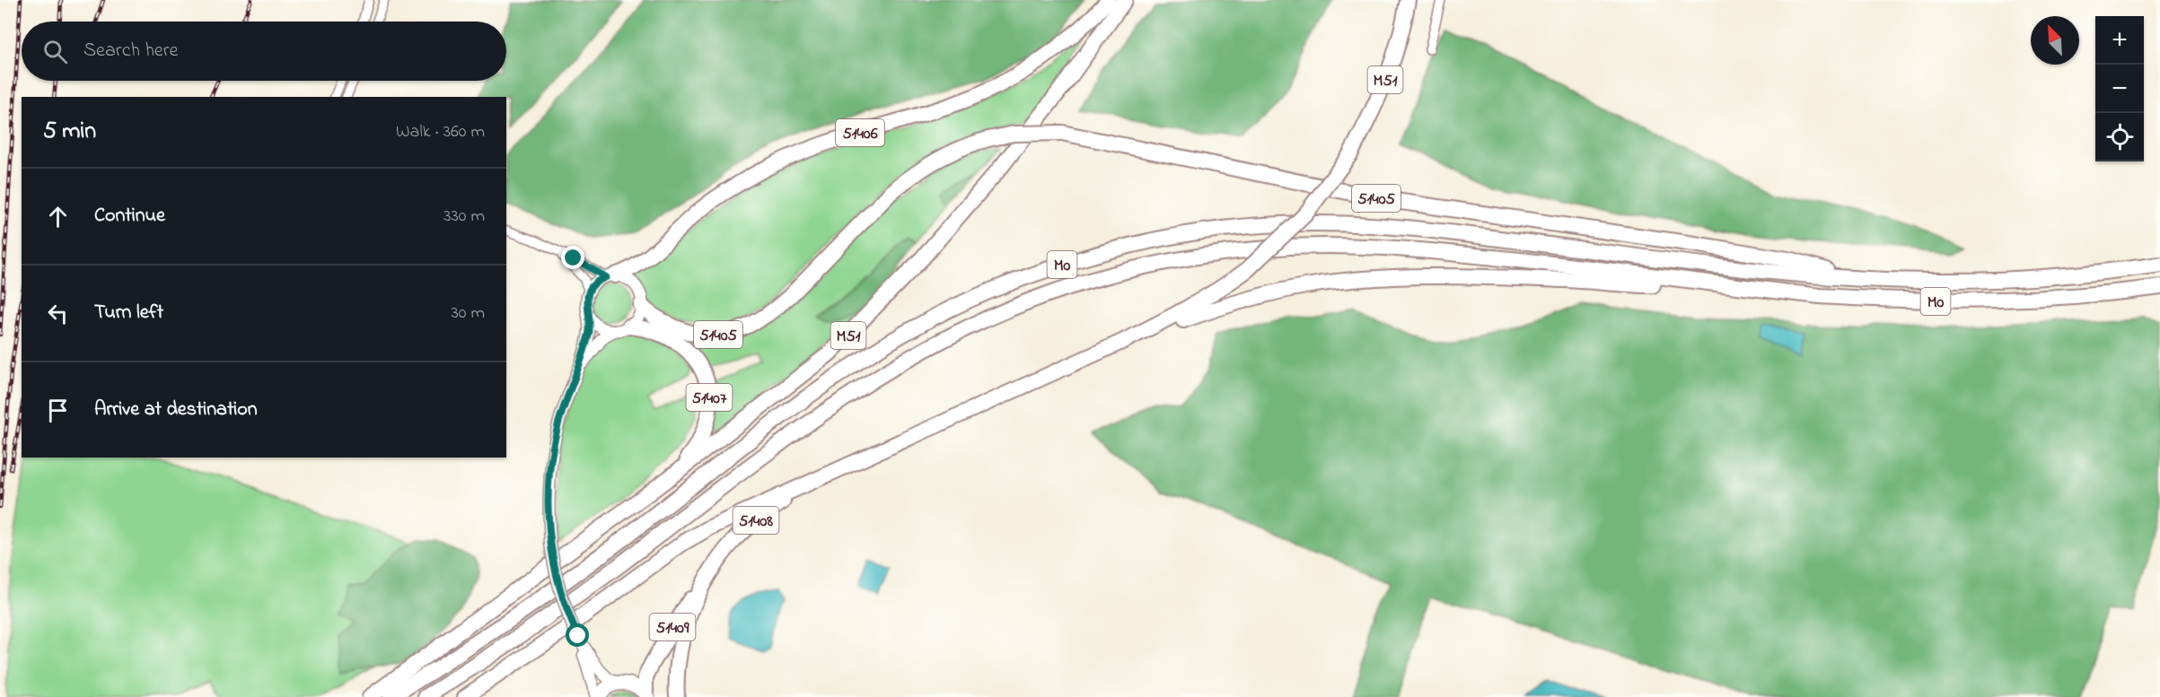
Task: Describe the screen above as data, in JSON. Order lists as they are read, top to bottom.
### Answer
{
  "streets": {
    "highway": [
      "M51",
      "51406",
      "51405",
      "M0",
      "51407",
      "51408",
      "51409"
    ]
  },
  "crossings": [
    ["M51", "51407"],
    ["51406", "51405"],
    ["51406", "51407"],
    ["51405", "M0"],
    ["51405", "51407"],
    ["51408", "51409"]
  ],
  "north": "top left",
  "page": {
    "map_buttons": ["+", "−"],
    "search": "Search here",
    "heading": ["5 min", "Walk · 360 m"],
    "list": [
      ["Continue", "330 m"],
      ["Turn left", "30 m"],
      "Arrive at destination"
    ]
  }
}
